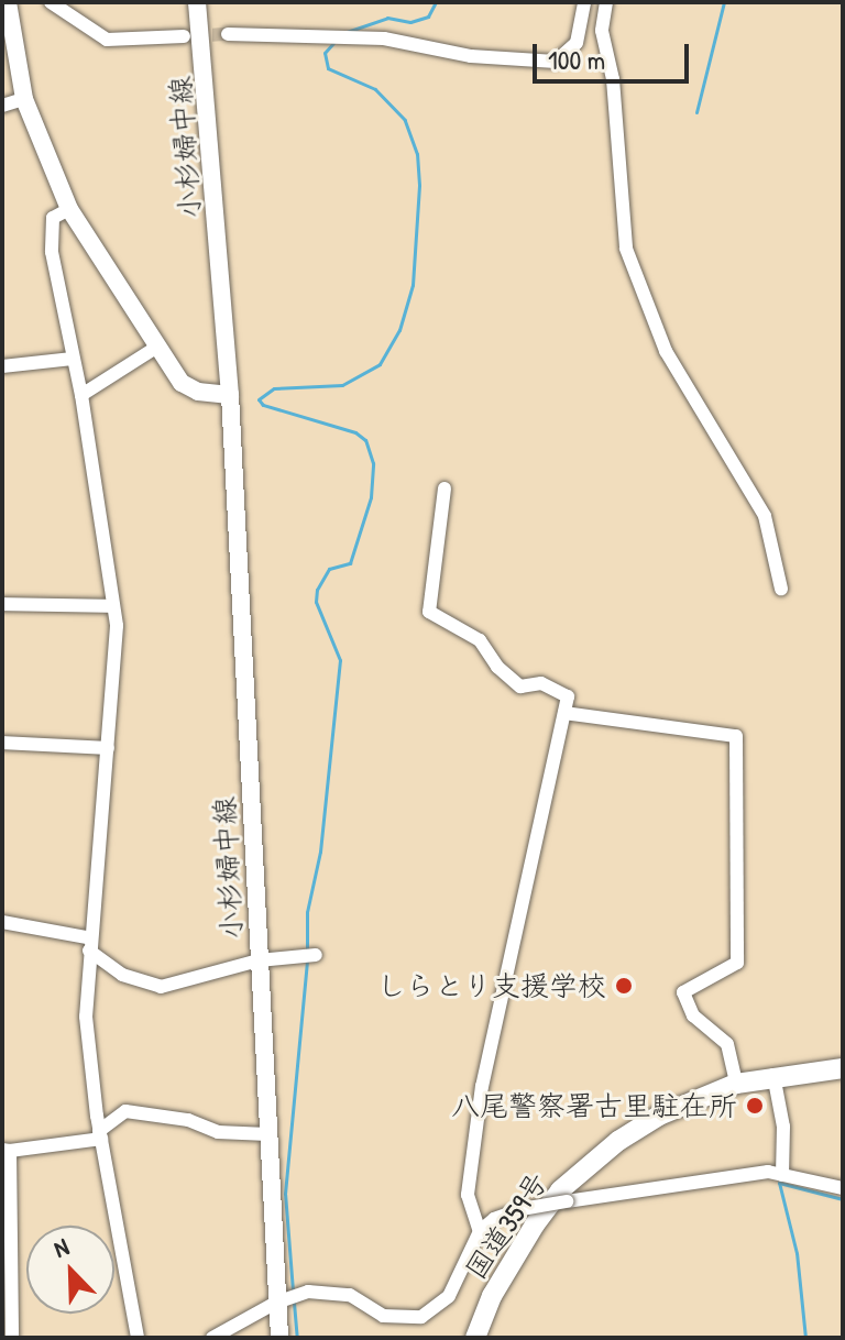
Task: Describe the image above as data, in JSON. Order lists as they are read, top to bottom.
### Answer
{
  "streets": {
    "highway": ["国道359号"],
    "main road": ["小杉婦中線"]
  },
  "places": ["しらとり支援学校", "八尾警察署古里駐在所"],
  "scale_bar": "100 m",
  "north": "top left"
}
